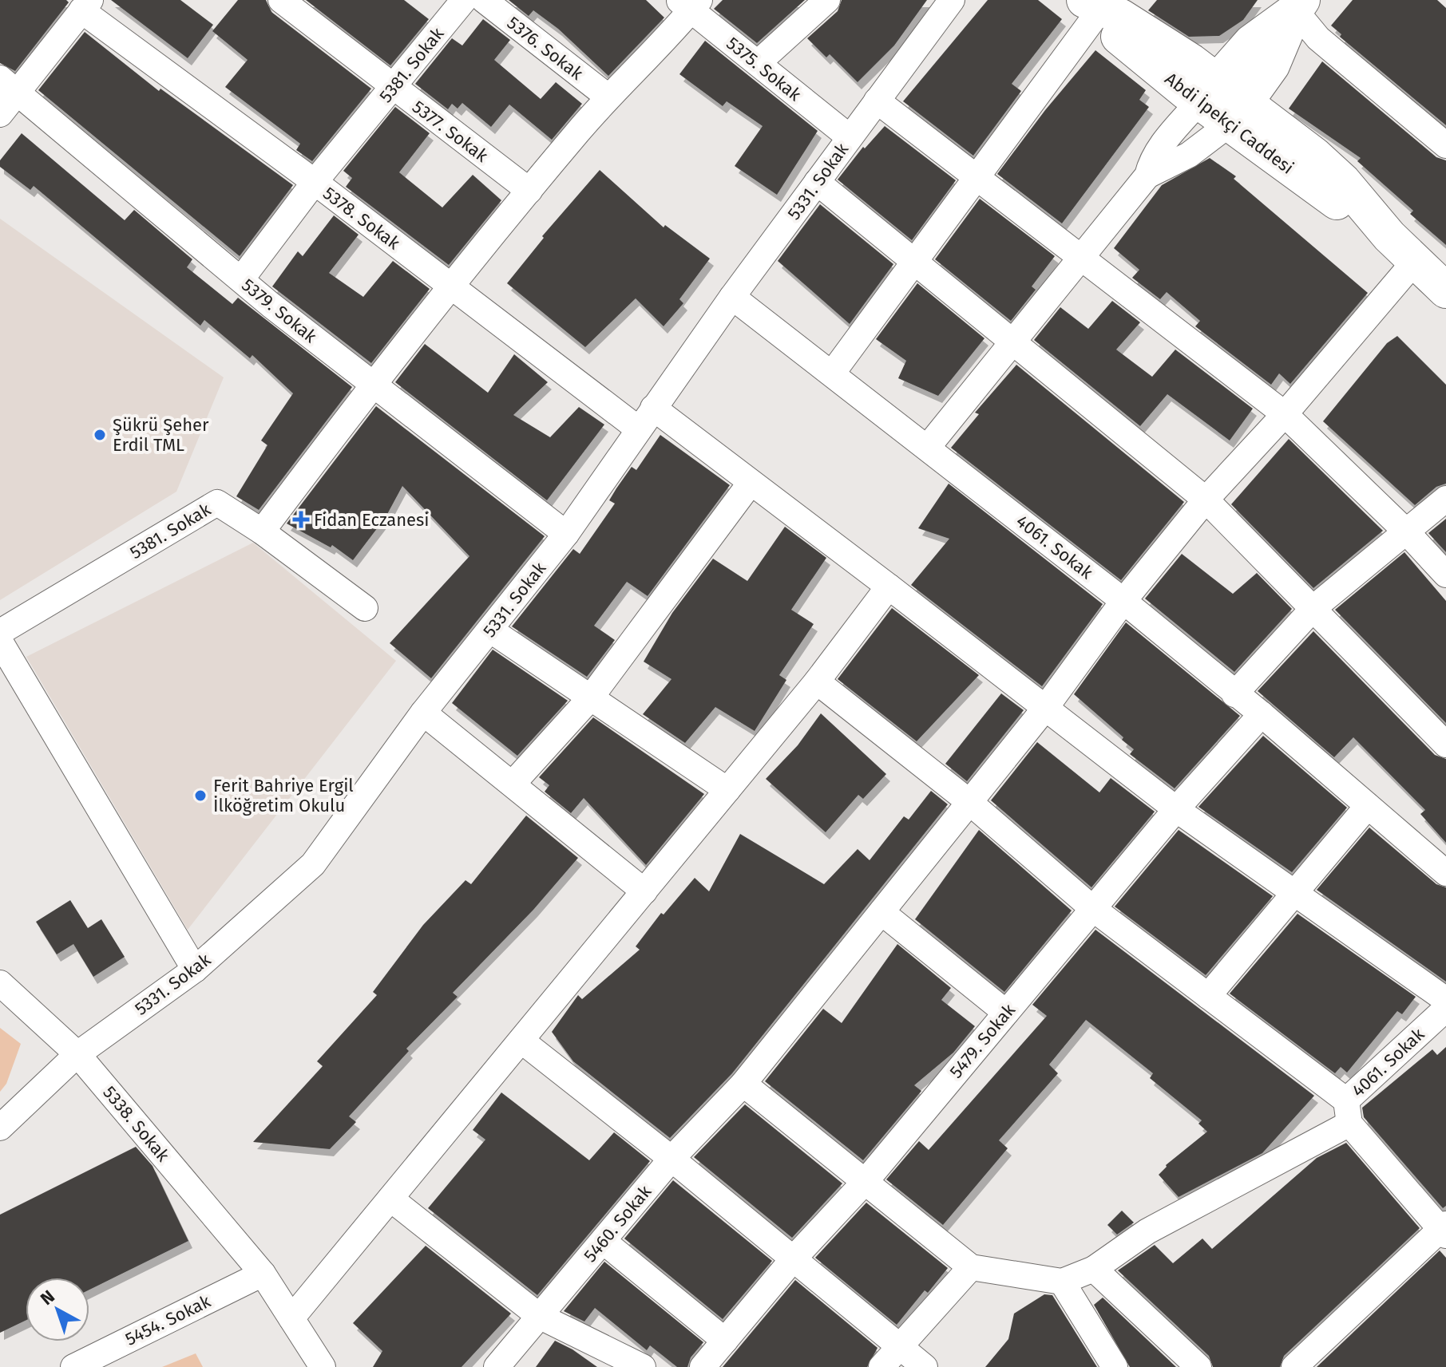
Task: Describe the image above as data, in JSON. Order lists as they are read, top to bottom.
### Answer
{
  "streets": {
    "main road": ["Abdi İpekçi Caddesi"],
    "street": [
      "5376. Sokak",
      "5381. Sokak",
      "5375. Sokak",
      "5377. Sokak",
      "5331. Sokak",
      "5378. Sokak",
      "5379. Sokak",
      "4061. Sokak",
      "5479. Sokak",
      "5338. Sokak",
      "5460. Sokak",
      "5454. Sokak"
    ]
  },
  "crossings": [
    ["5381. Sokak", "5377. Sokak"],
    ["5381. Sokak", "5378. Sokak"],
    ["5381. Sokak", "5379. Sokak"],
    ["5375. Sokak", "5331. Sokak"],
    ["Abdi İpekçi Caddesi", "5460. Sokak"],
    ["5331. Sokak", "5378. Sokak"],
    ["5331. Sokak", "5379. Sokak"],
    ["5331. Sokak", "4061. Sokak"],
    ["5331. Sokak", "5338. Sokak"],
    ["5378. Sokak", "5479. Sokak"],
    ["5378. Sokak", "5460. Sokak"],
    ["4061. Sokak", "5479. Sokak"],
    ["4061. Sokak", "5460. Sokak"],
    ["5338. Sokak", "5454. Sokak"]
  ],
  "places": {
    "other": ["Şükrü Şeher Erdil TML", "Ferit Bahriye Ergil İlköğretim Okulu"],
    "health": ["Fidan Eczanesi"]
  },
  "north": "top left"
}
